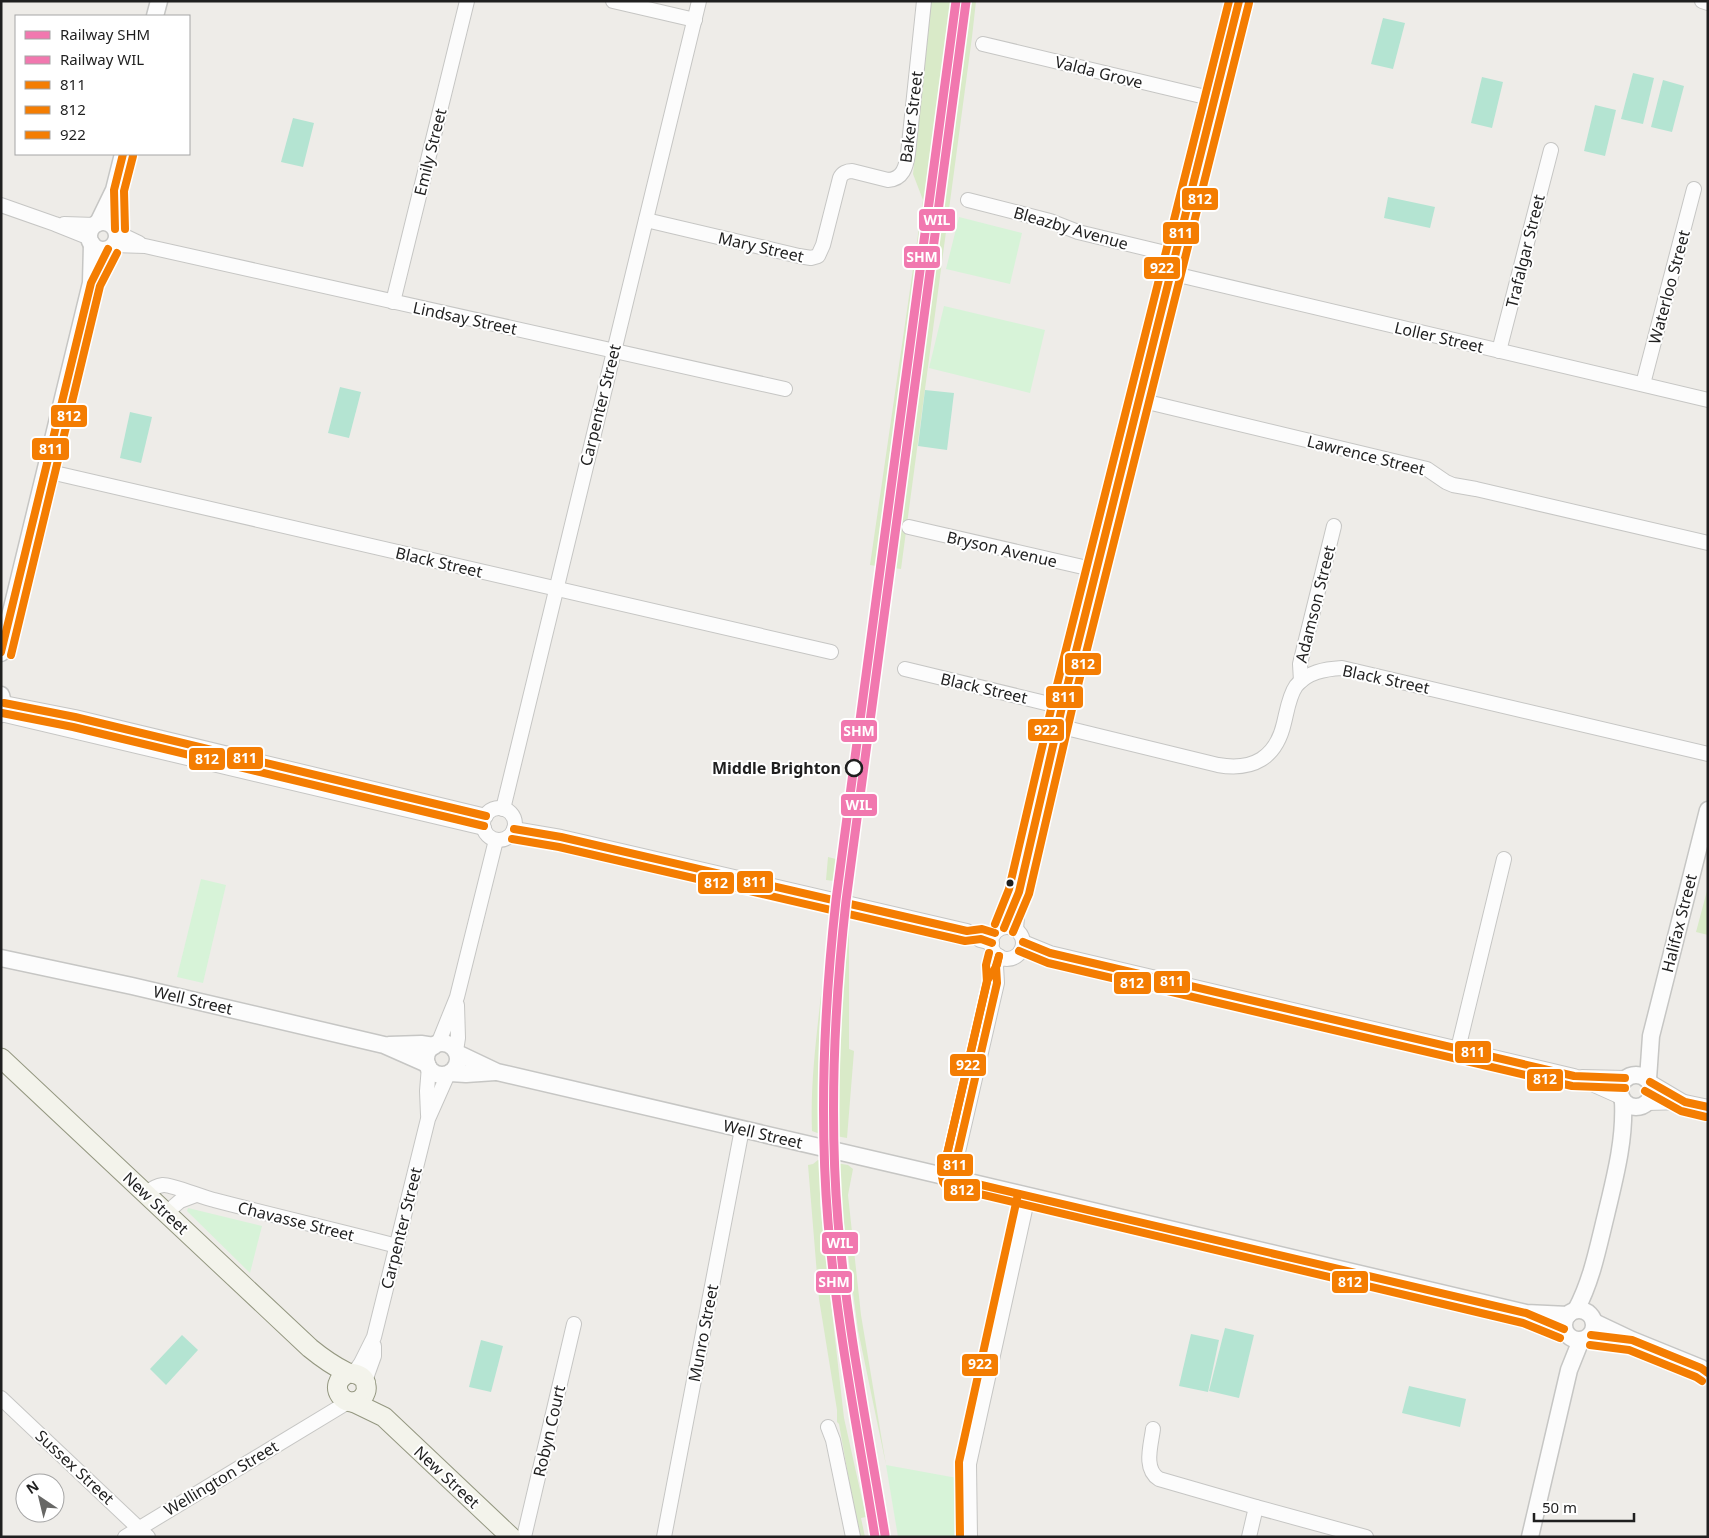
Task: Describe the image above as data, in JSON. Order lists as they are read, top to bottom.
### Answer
{
  "streets": {
    "main road": ["New Street"],
    "street": [
      "Valda Grove",
      "Baker Street",
      "Emily Street",
      "Bleazby Avenue",
      "Mary Street",
      "Trafalgar Street",
      "Waterloo Street",
      "Lindsay Street",
      "Loller Street",
      "Carpenter Street",
      "Lawrence Street",
      "Bryson Avenue",
      "Black Street",
      "Adamson Street",
      "Halifax Street",
      "Well Street",
      "Chavasse Street",
      "Munro Street",
      "Robyn Court",
      "Sussex Street",
      "Wellington Street"
    ]
  },
  "crossings": [
    ["Baker Street", "Mary Street"],
    ["Emily Street", "Lindsay Street"],
    ["Mary Street", "Carpenter Street"],
    ["Trafalgar Street", "Loller Street"],
    ["Waterloo Street", "Loller Street"],
    ["Lindsay Street", "Carpenter Street"],
    ["Carpenter Street", "Black Street"],
    ["Carpenter Street", "Well Street"],
    ["Carpenter Street", "New Street"],
    ["Carpenter Street", "Chavasse Street"],
    ["Carpenter Street", "Wellington Street"],
    ["Black Street", "Adamson Street"],
    ["Well Street", "Munro Street"],
    ["New Street", "Chavasse Street"],
    ["New Street", "Wellington Street"],
    ["Sussex Street", "Wellington Street"]
  ],
  "places": ["Middle Brighton"],
  "lines": [
    "rail line SHM",
    "transit line 811",
    "transit line 922",
    "rail line WIL",
    "transit line 812"
  ],
  "legend": [
    "Railway SHM",
    "Railway WIL",
    "811",
    "812",
    "922"
  ],
  "scale_bar": "50 m",
  "north": "top left"
}
